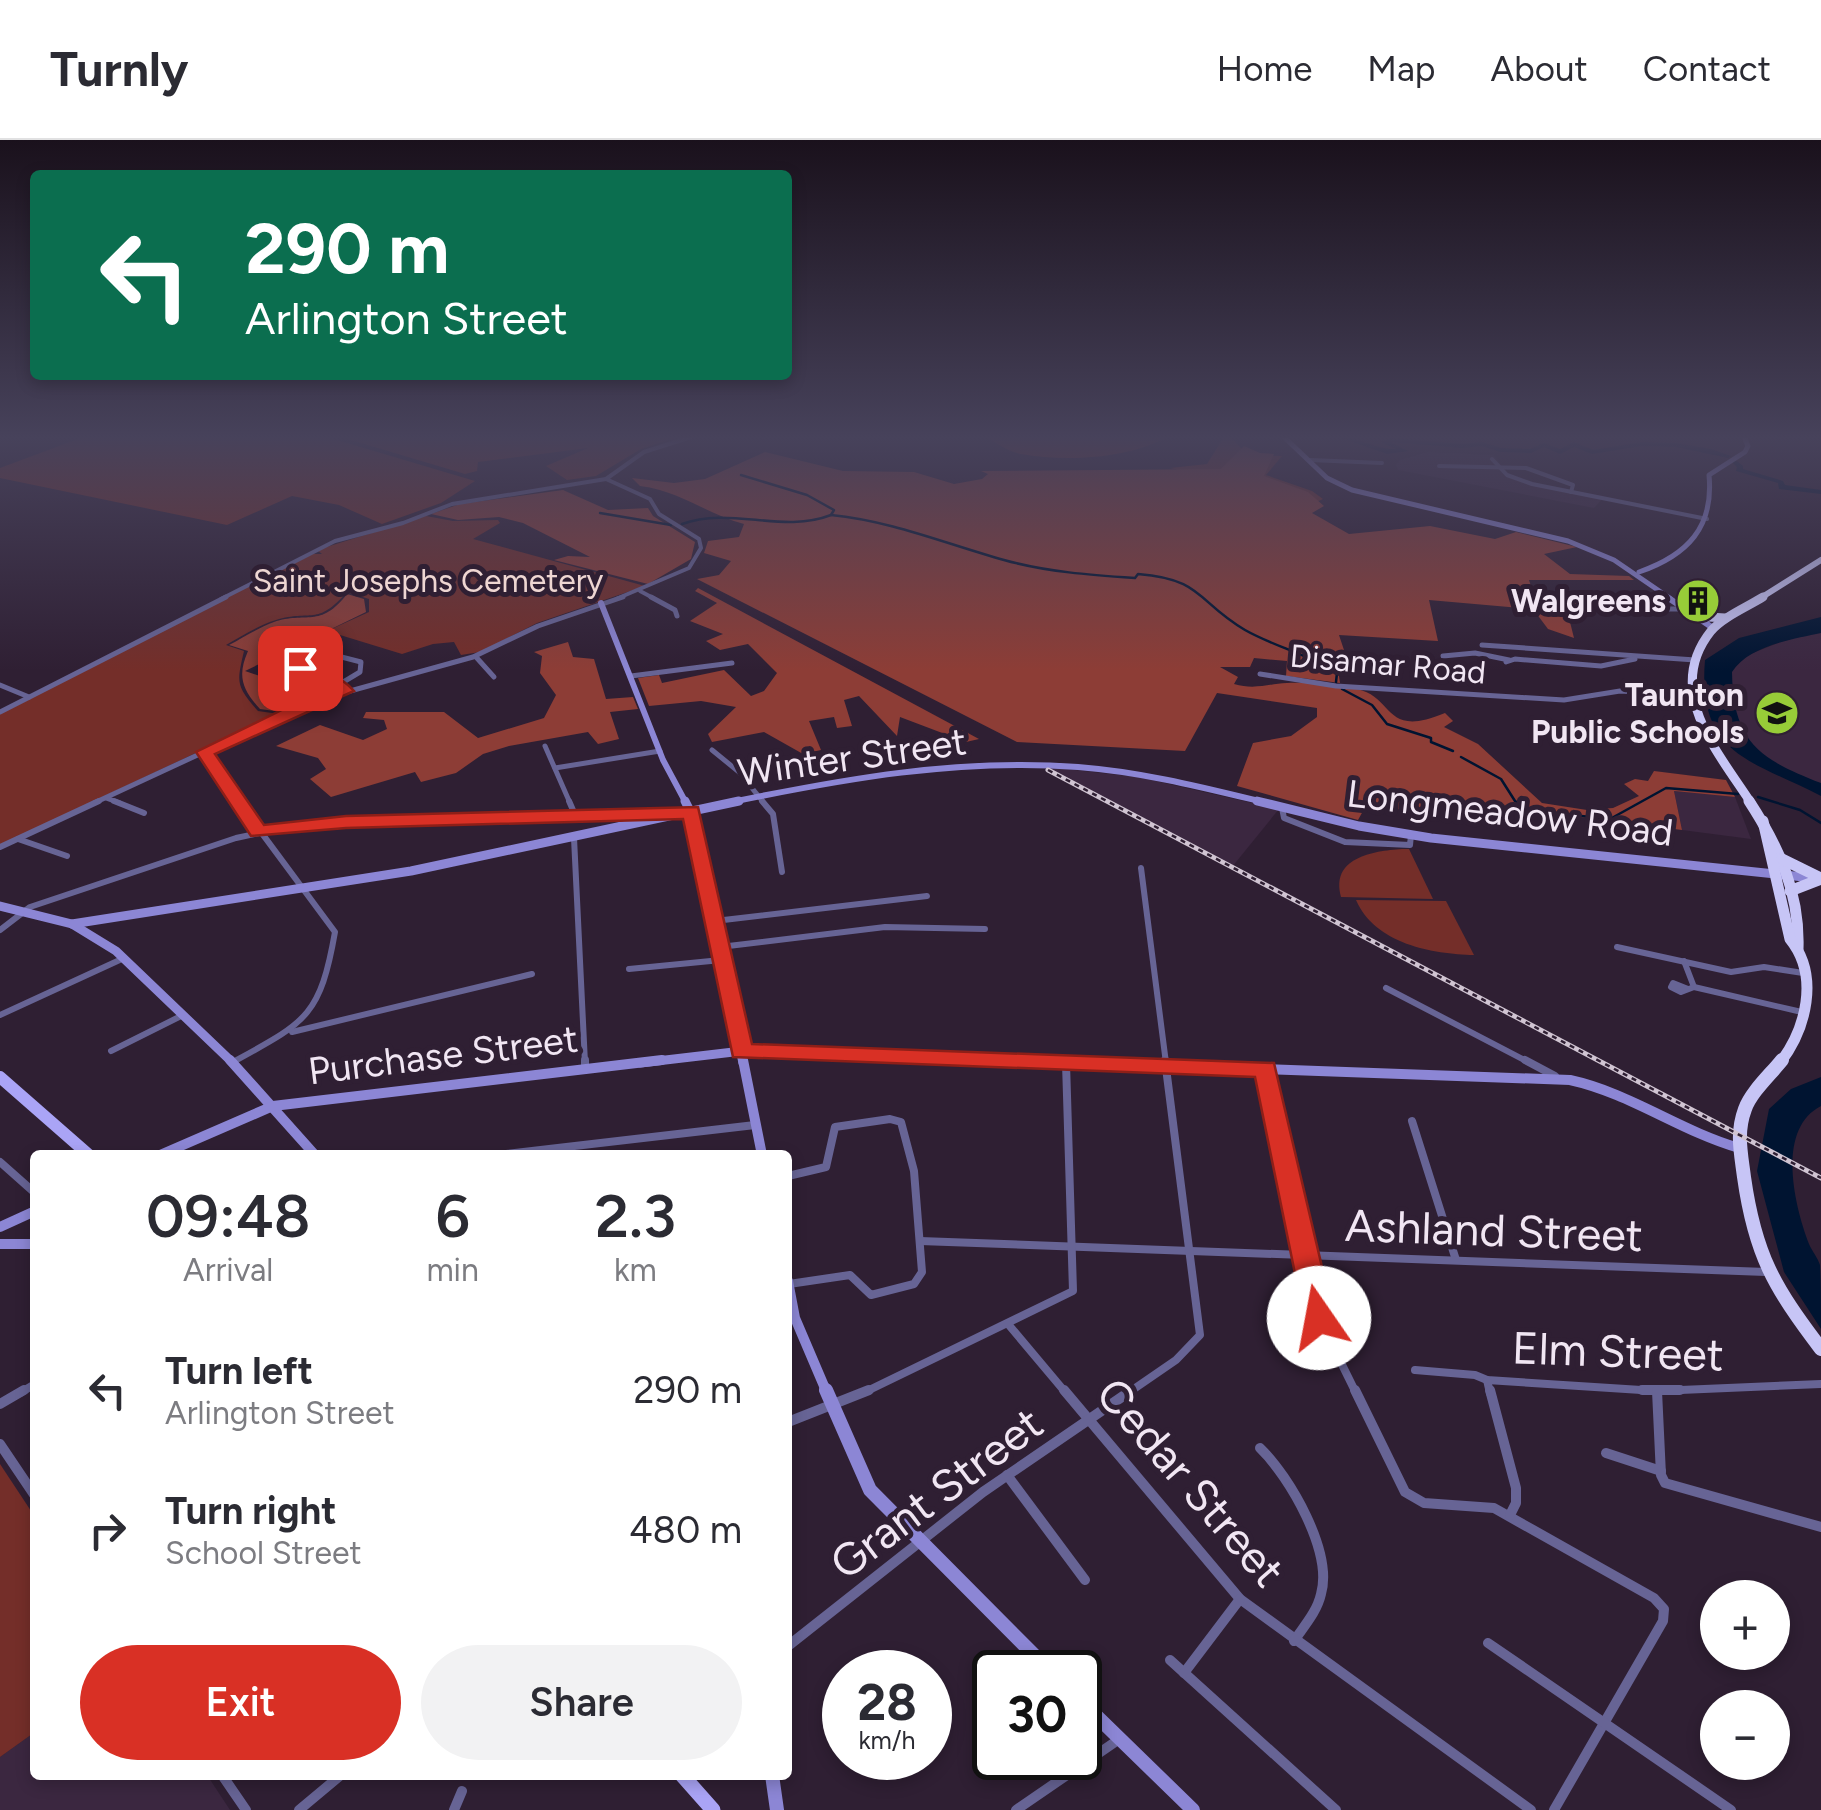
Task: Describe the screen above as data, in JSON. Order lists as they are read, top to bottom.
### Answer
{
  "streets": {
    "street": [
      "Disamar Road",
      "Winter Street",
      "Longmeadow Road",
      "Purchase Street",
      "Ashland Street",
      "Elm Street",
      "Cedar Street",
      "Grant Street"
    ]
  },
  "crossings": [
    ["Winter Street", "Longmeadow Road"],
    ["Ashland Street", "Grant Street"],
    ["Cedar Street", "Grant Street"]
  ],
  "parks": ["Saint Josephs Cemetery"],
  "places": {
    "building": ["Walgreens"],
    "school or university": ["Taunton Public Schools"]
  },
  "page": {
    "header": "Turnly",
    "nav": [
      "Home",
      "Map",
      "About",
      "Contact"
    ],
    "turn": ["290 m", "Arlington Street"],
    "eta": [
      "09:48",
      "Arrival",
      "6",
      "min",
      "2.3",
      "km"
    ],
    "list": [
      {
        "name": "Turn left",
        "note": "Arlington Street",
        "value": "290 m"
      },
      {
        "name": "Turn right",
        "note": "School Street",
        "value": "480 m"
      }
    ],
    "map_buttons": ["+", "−"],
    "buttons": ["Exit", "Share"],
    "speed": "28 km/h",
    "limit": "30"
  }
}
